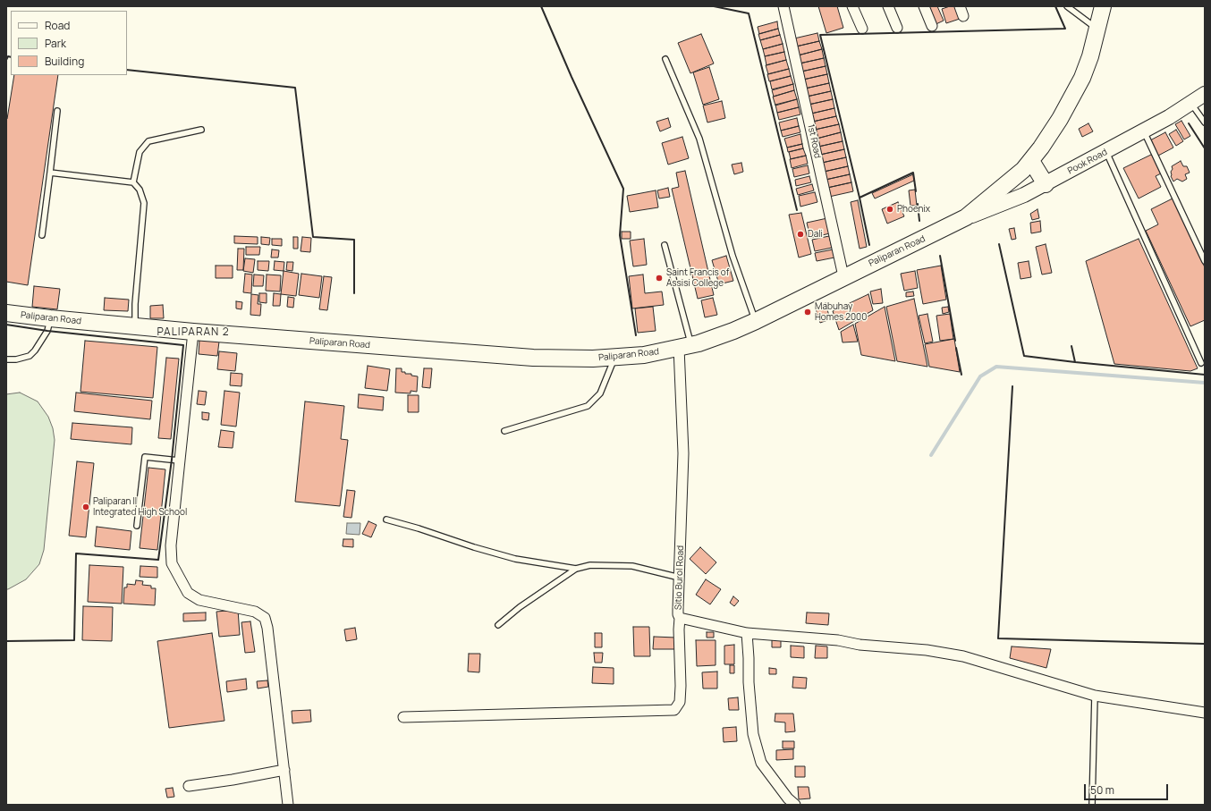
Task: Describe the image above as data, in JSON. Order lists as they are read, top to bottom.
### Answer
{
  "streets": {
    "main road": ["Paliparan Road"],
    "street": ["1st Road", "Pook Road", "Sitio Burol Road"]
  },
  "crossings": [
    ["1st Road", "Paliparan Road"],
    ["Pook Road", "Paliparan Road"],
    ["Paliparan Road", "Sitio Burol Road"]
  ],
  "districts": ["PALIPARAN 2"],
  "places": [
    "Phoenix",
    "Dali",
    "Saint Francis of Assisi College",
    "Mabuhay Homes 2000",
    "Paliparan II Integrated High School"
  ],
  "legend": ["Road", "Park", "Building"],
  "scale_bar": "50 m"
}
